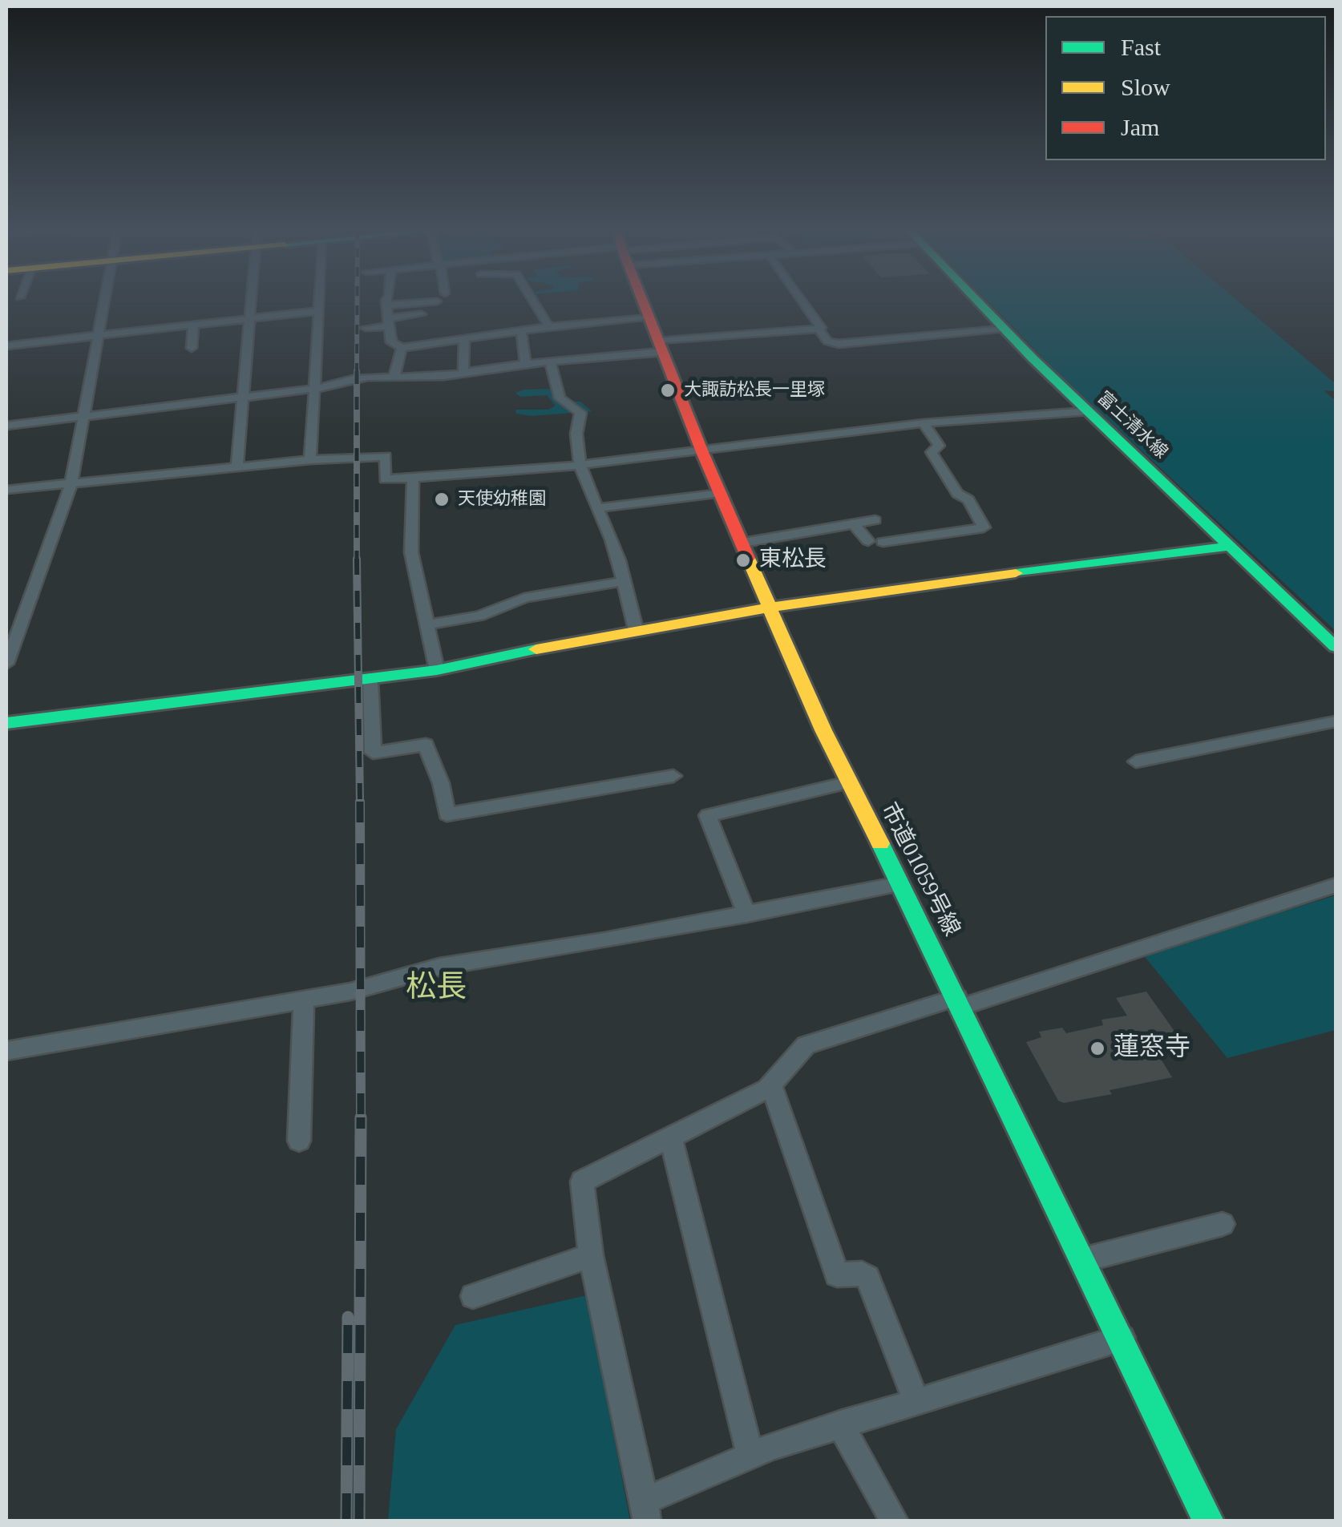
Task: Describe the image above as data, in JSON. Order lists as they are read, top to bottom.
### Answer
{
  "streets": {
    "street": ["富士清水線", "市道01059号線"]
  },
  "districts": ["松長"],
  "places": [
    "大諏訪松長一里塚",
    "天使幼稚園",
    "東松長",
    "蓮窓寺"
  ],
  "legend": ["Fast", "Slow", "Jam"]
}
